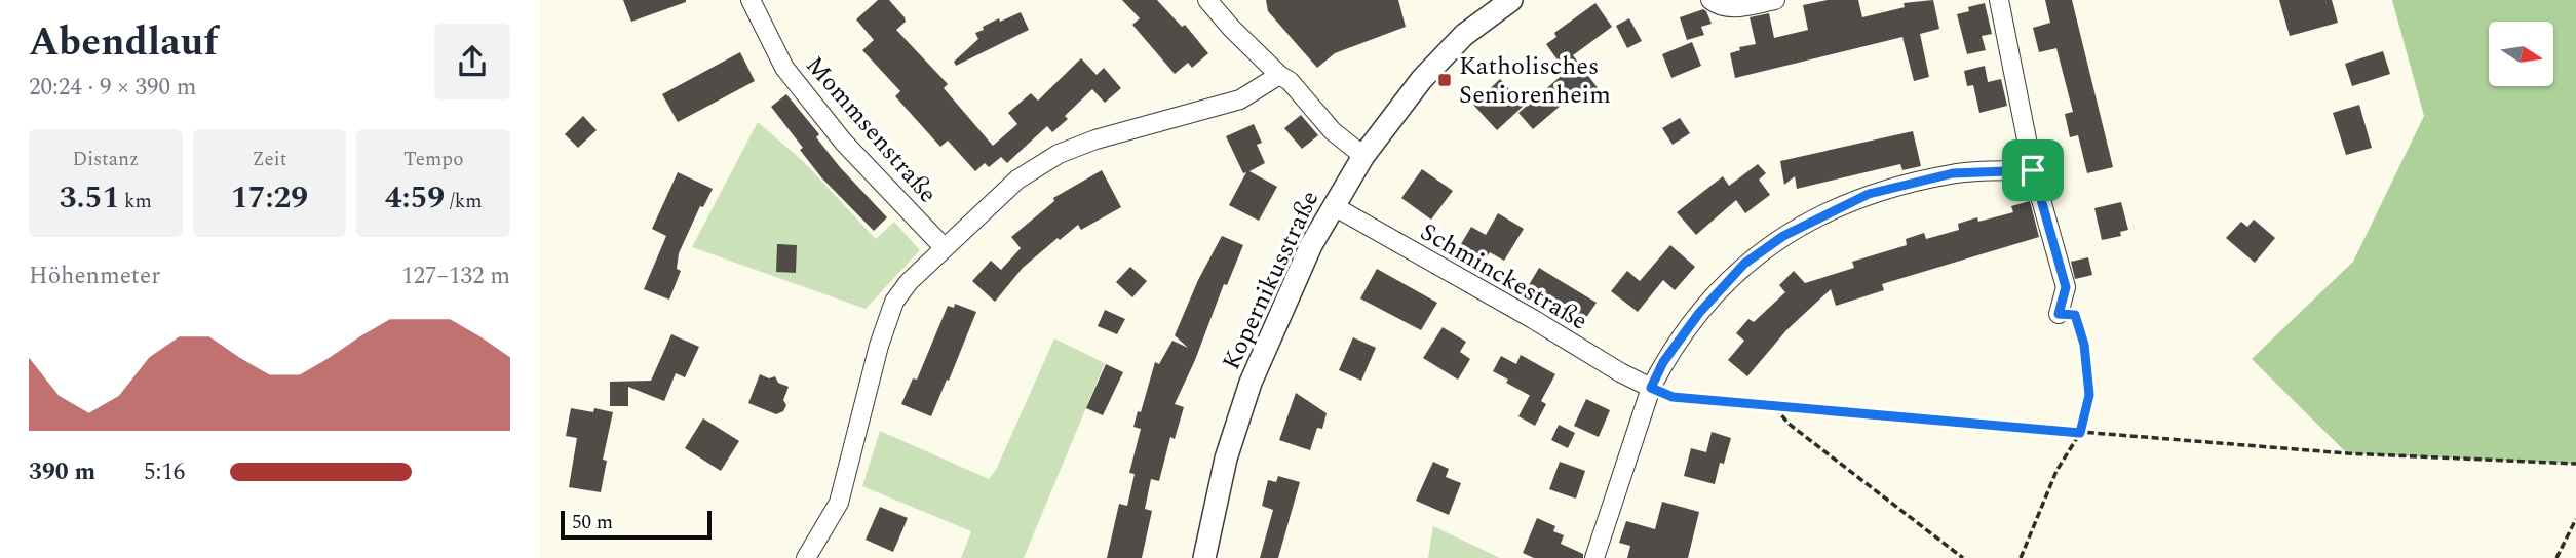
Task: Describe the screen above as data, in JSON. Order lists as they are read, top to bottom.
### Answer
{
  "streets": {
    "street": ["Mommsenstraße", "Schminckestraße", "Kopernikusstraße"]
  },
  "crossings": [
    ["Schminckestraße", "Kopernikusstraße"]
  ],
  "places": {
    "transit": ["Katholisches Seniorenheim"]
  },
  "scale_bar": "50 m",
  "north": "right",
  "page": {
    "heading": ["Abendlauf", "20:24 · 9 × 390 m"],
    "stats": [
      ["Distanz", "3.51 km"],
      ["Zeit", "17:29"],
      ["Tempo", "4:59 /km"]
    ],
    "chart": ["Höhenmeter", "127–132 m"],
    "list": [
      {
        "name": "390 m",
        "note": "5:16"
      }
    ],
    "scale": "50 m"
  }
}
